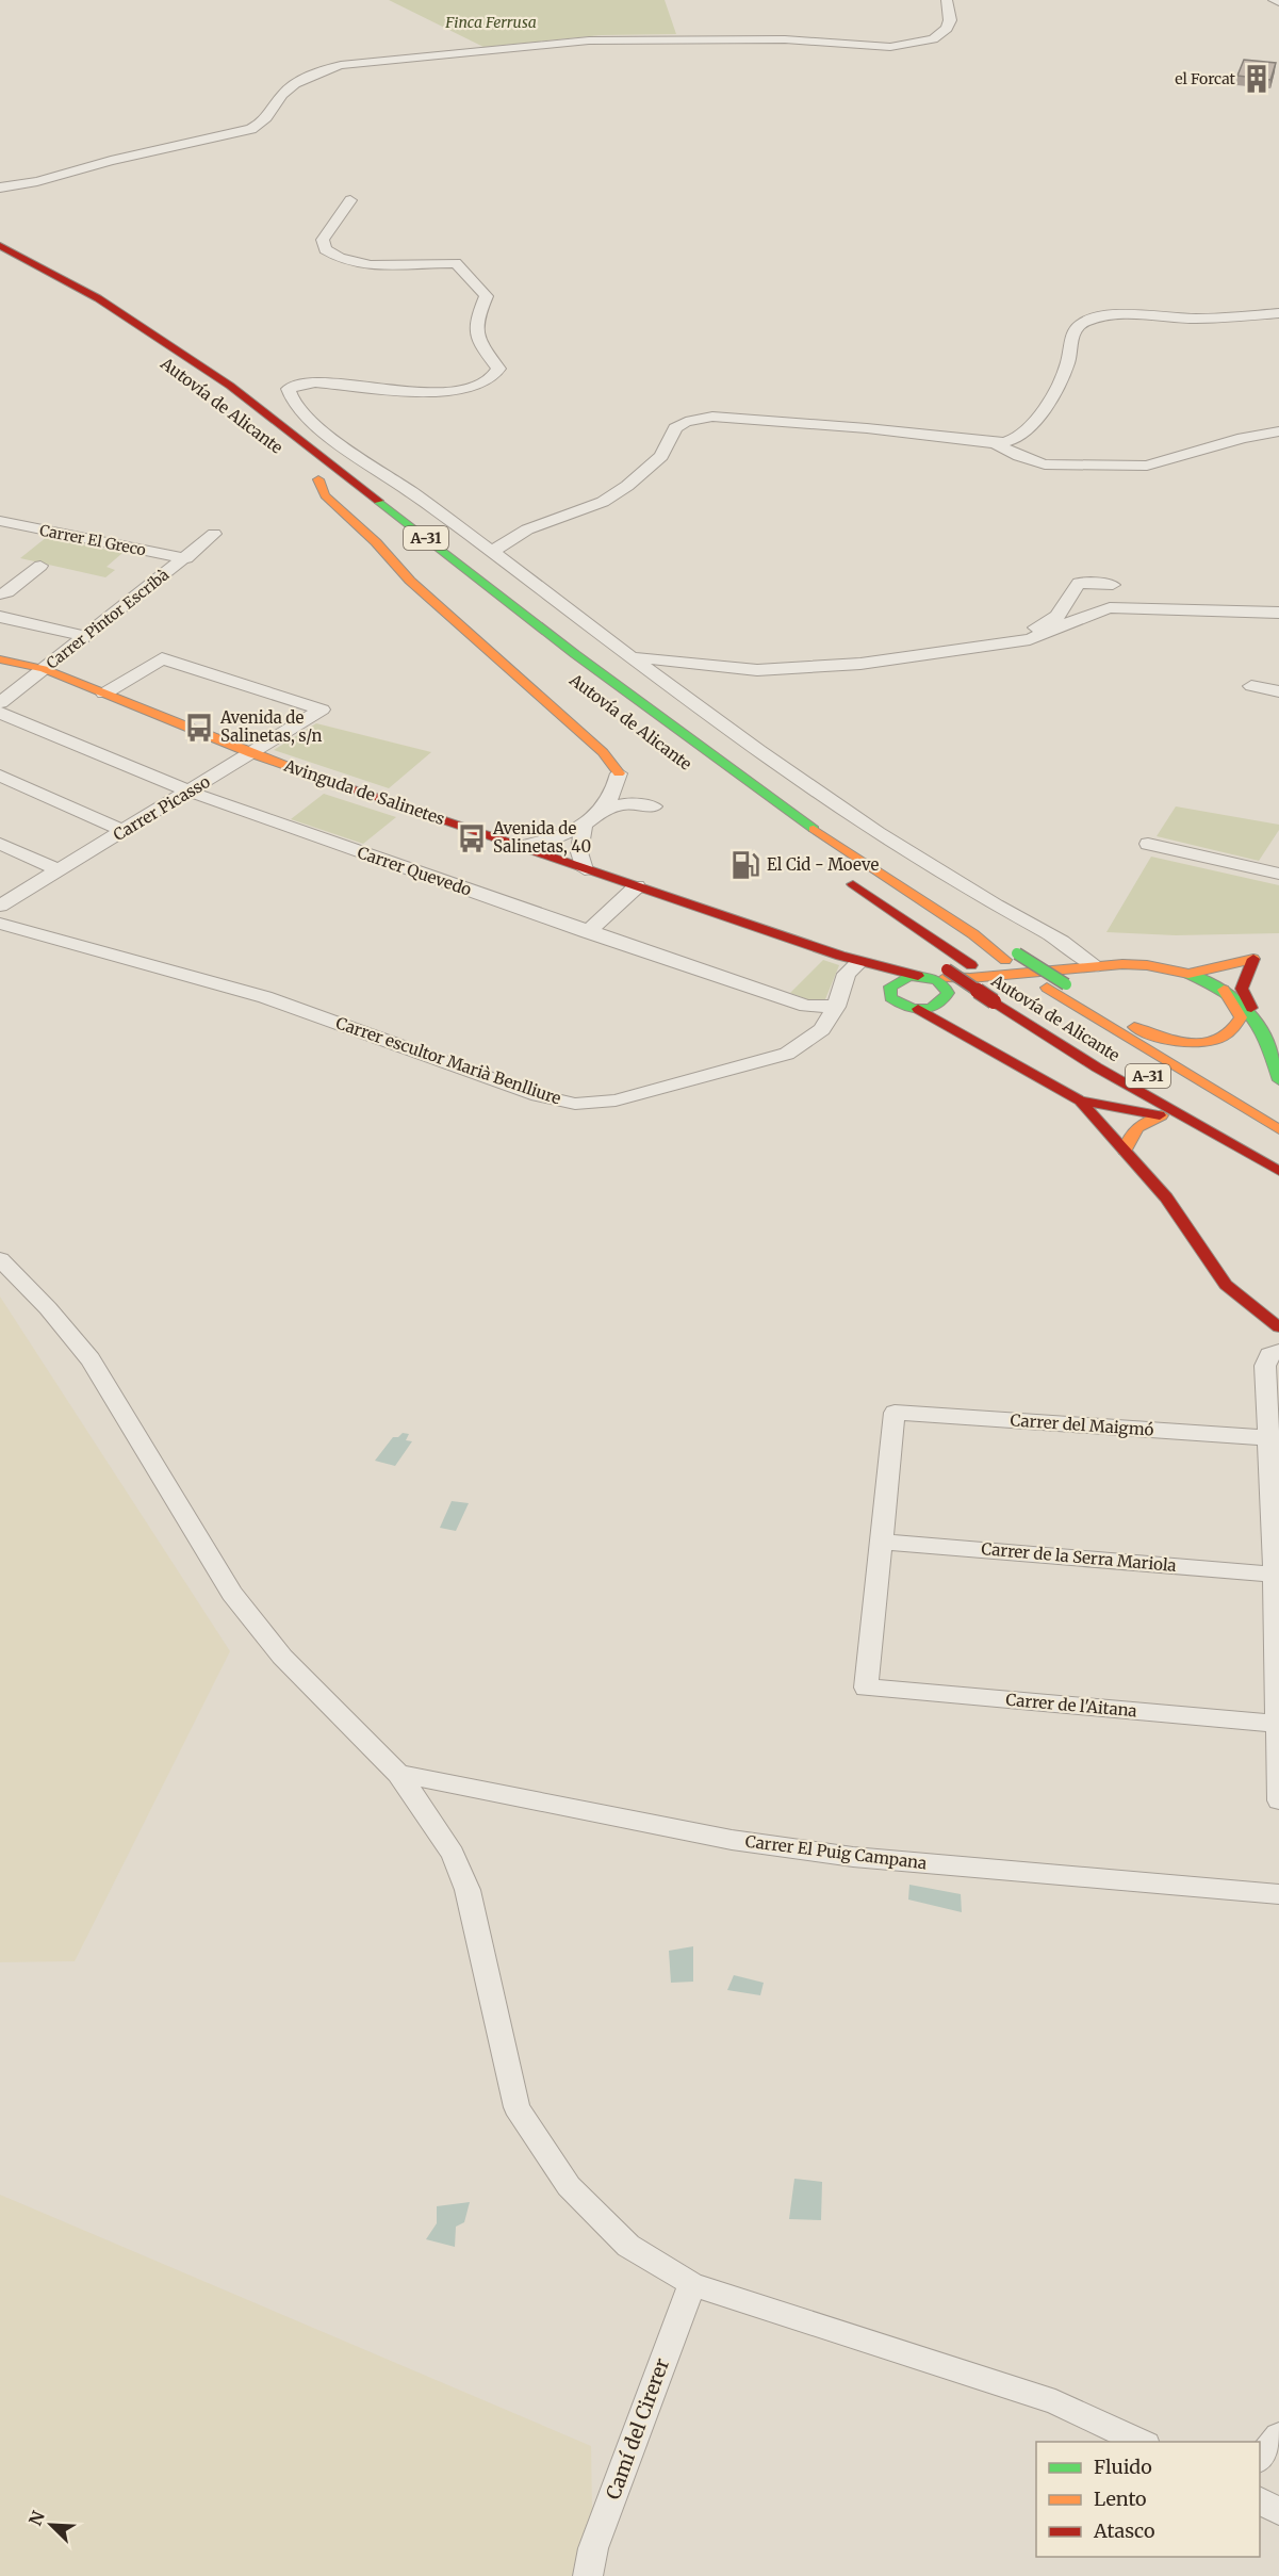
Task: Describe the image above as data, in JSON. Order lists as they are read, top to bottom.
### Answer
{
  "streets": {
    "main road": ["Autovía de Alicante", "A-31", "Avinguda de Salinetes"],
    "street": [
      "Carrer El Greco",
      "Carrer Pintor Escribà",
      "Carrer Picasso",
      "Carrer Quevedo",
      "Carrer escultor Marià Benlliure",
      "Carrer del Maigmó",
      "Carrer de la Serra Mariola",
      "Carrer de l'Aitana",
      "Carrer El Puig Campana",
      "Camí del Cirerer"
    ]
  },
  "crossings": [
    ["Carrer El Greco", "Carrer Pintor Escribà"],
    ["Carrer Pintor Escribà", "Avinguda de Salinetes"],
    ["Avinguda de Salinetes", "Carrer Picasso"],
    ["Avinguda de Salinetes", "Carrer escultor Marià Benlliure"],
    ["Carrer Picasso", "Carrer Quevedo"],
    ["Carrer Quevedo", "Carrer escultor Marià Benlliure"],
    ["Carrer del Maigmó", "Carrer de la Serra Mariola"],
    ["Carrer del Maigmó", "Carrer de l'Aitana"],
    ["Carrer de la Serra Mariola", "Carrer de l'Aitana"]
  ],
  "parks": ["Finca Ferrusa"],
  "places": {
    "building": ["el Forcat"],
    "bus stop": ["Avenida de Salinetas, s/n", "Avenida de Salinetas, 40"],
    "fuel station": ["El Cid - Moeve"]
  },
  "legend": ["Fluido", "Lento", "Atasco"],
  "north": "top left"
}
